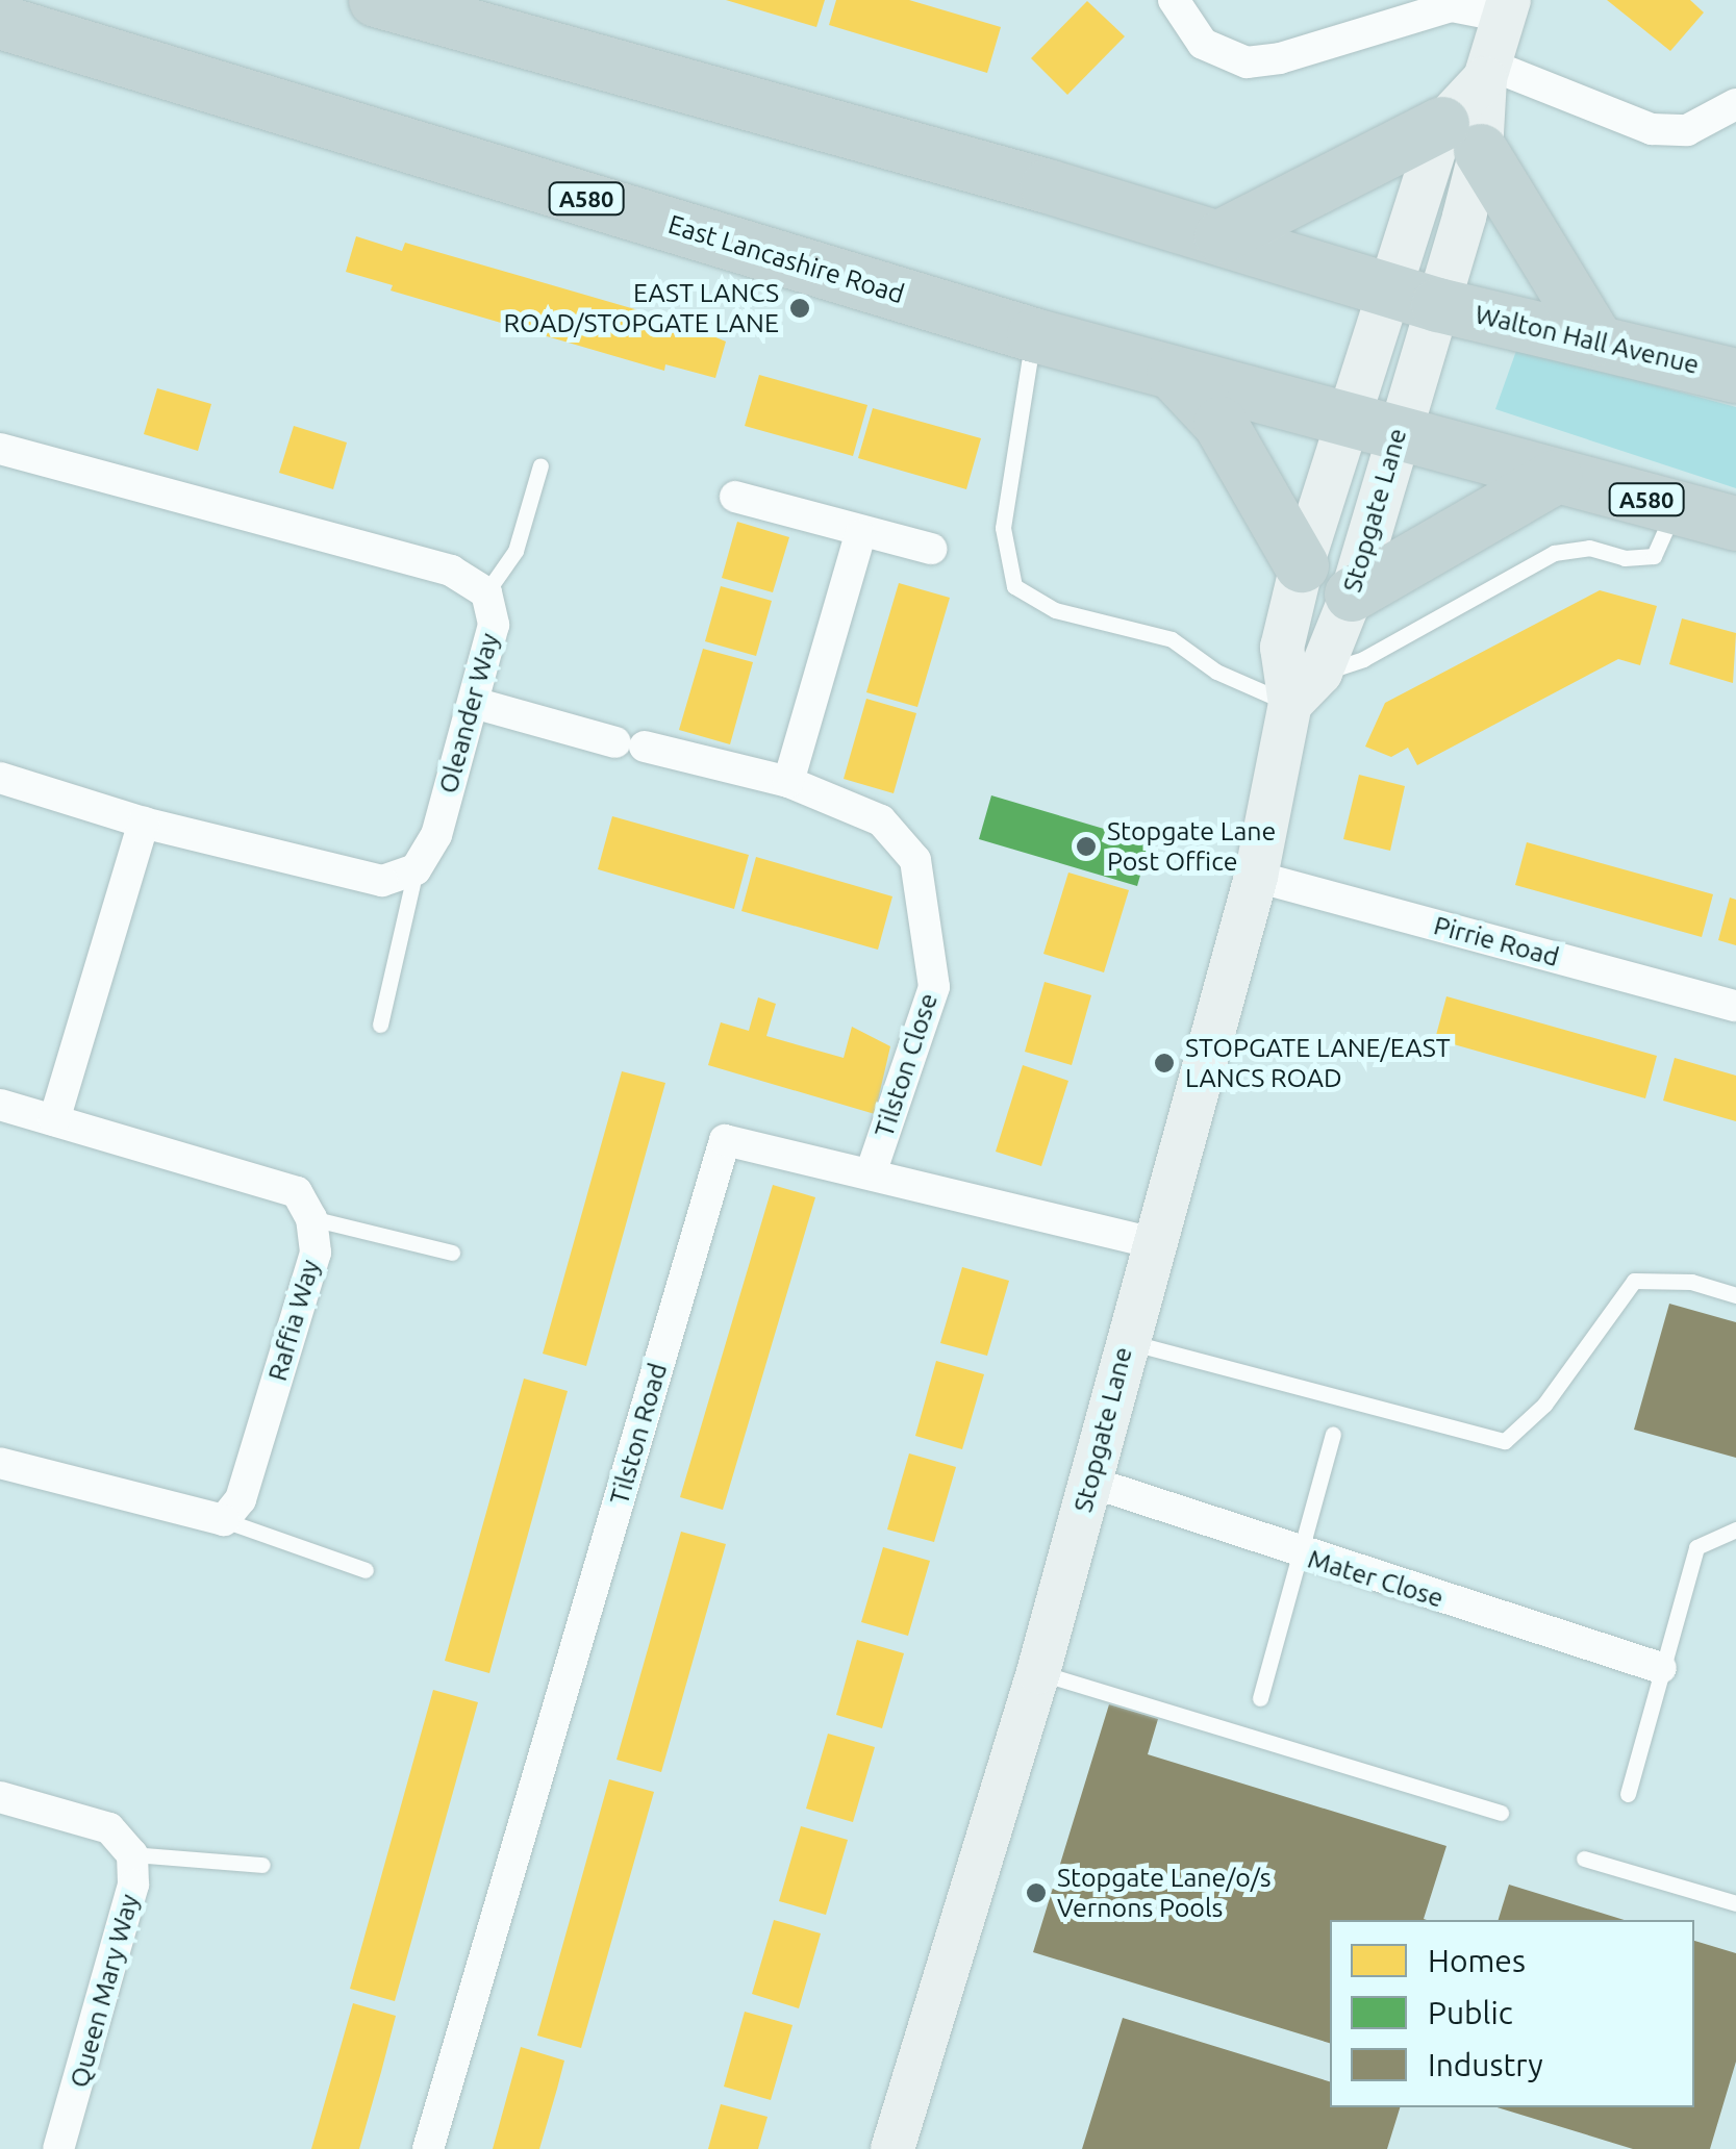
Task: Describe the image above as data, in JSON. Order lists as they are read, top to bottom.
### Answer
{
  "streets": {
    "highway": ["A580", "East Lancashire Road", "Walton Hall Avenue"],
    "main road": ["Stopgate Lane"],
    "street": [
      "Oleander Way",
      "Pirrie Road",
      "Tilston Close",
      "Raffia Way",
      "Tilston Road",
      "Mater Close",
      "Queen Mary Way"
    ]
  },
  "crossings": [
    ["A580", "East Lancashire Road"],
    ["A580", "Stopgate Lane"],
    ["East Lancashire Road", "Stopgate Lane"],
    ["Walton Hall Avenue", "Stopgate Lane"],
    ["Stopgate Lane", "Pirrie Road"],
    ["Stopgate Lane", "Tilston Road"],
    ["Stopgate Lane", "Mater Close"],
    ["Oleander Way", "Tilston Close"],
    ["Tilston Close", "Tilston Road"]
  ],
  "places": [
    "EAST LANCS ROAD/STOPGATE LANE",
    "Stopgate Lane Post Office",
    "STOPGATE LANE/EAST LANCS ROAD",
    "Stopgate Lane/o/s Vernons Pools"
  ],
  "legend": ["Homes", "Public", "Industry"]
}
